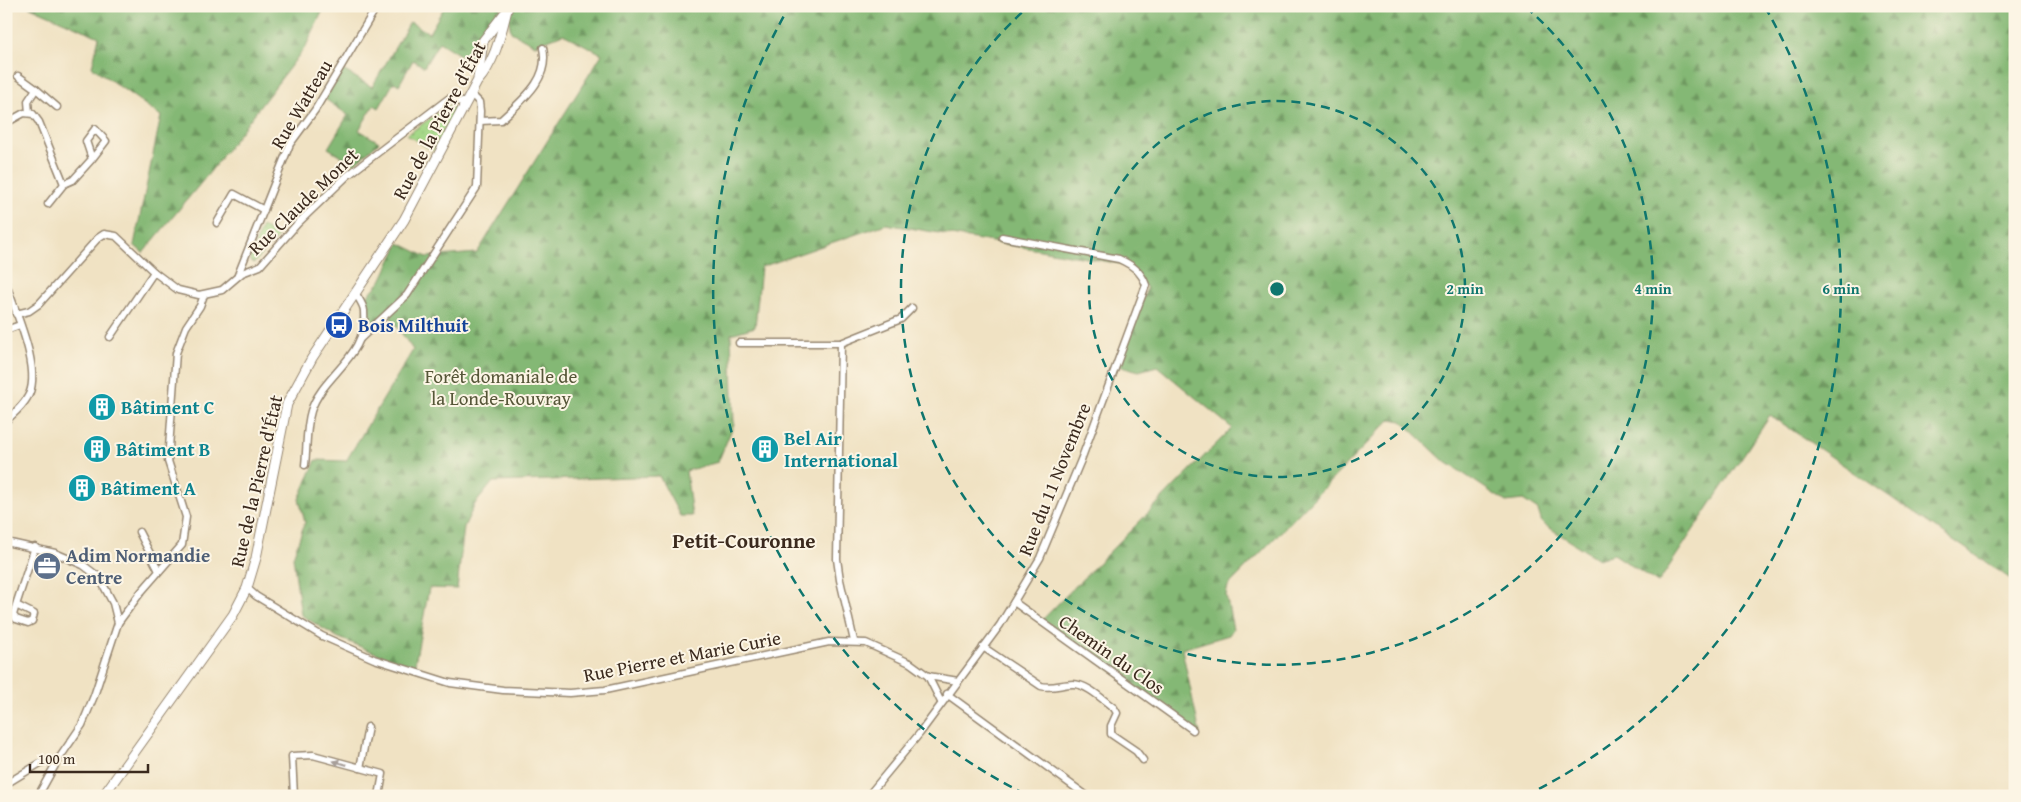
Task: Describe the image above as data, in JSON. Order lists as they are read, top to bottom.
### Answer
{
  "streets": {
    "street": [
      "Rue Watteau",
      "Rue de la Pierre d'État",
      "Rue Claude Monet",
      "Rue du 11 Novembre",
      "Chemin du Clos",
      "Rue Pierre et Marie Curie"
    ]
  },
  "crossings": [
    ["Rue Watteau", "Rue Claude Monet"],
    ["Rue de la Pierre d'État", "Rue Claude Monet"],
    ["Rue de la Pierre d'État", "Rue Pierre et Marie Curie"],
    ["Rue du 11 Novembre", "Chemin du Clos"],
    ["Rue du 11 Novembre", "Rue Pierre et Marie Curie"]
  ],
  "districts": ["Petit-Couronne"],
  "parks": ["Forêt domaniale de la Londe-Rouvray"],
  "places": {
    "bus stop": ["Bois Milthuit"],
    "building": [
      "Bâtiment C",
      "Bâtiment B",
      "Bel Air International",
      "Bâtiment A"
    ],
    "office": ["Adim Normandie Centre"]
  },
  "scale_bar": "100 m",
  "rings": ["2 min", "4 min", "6 min"]
}
